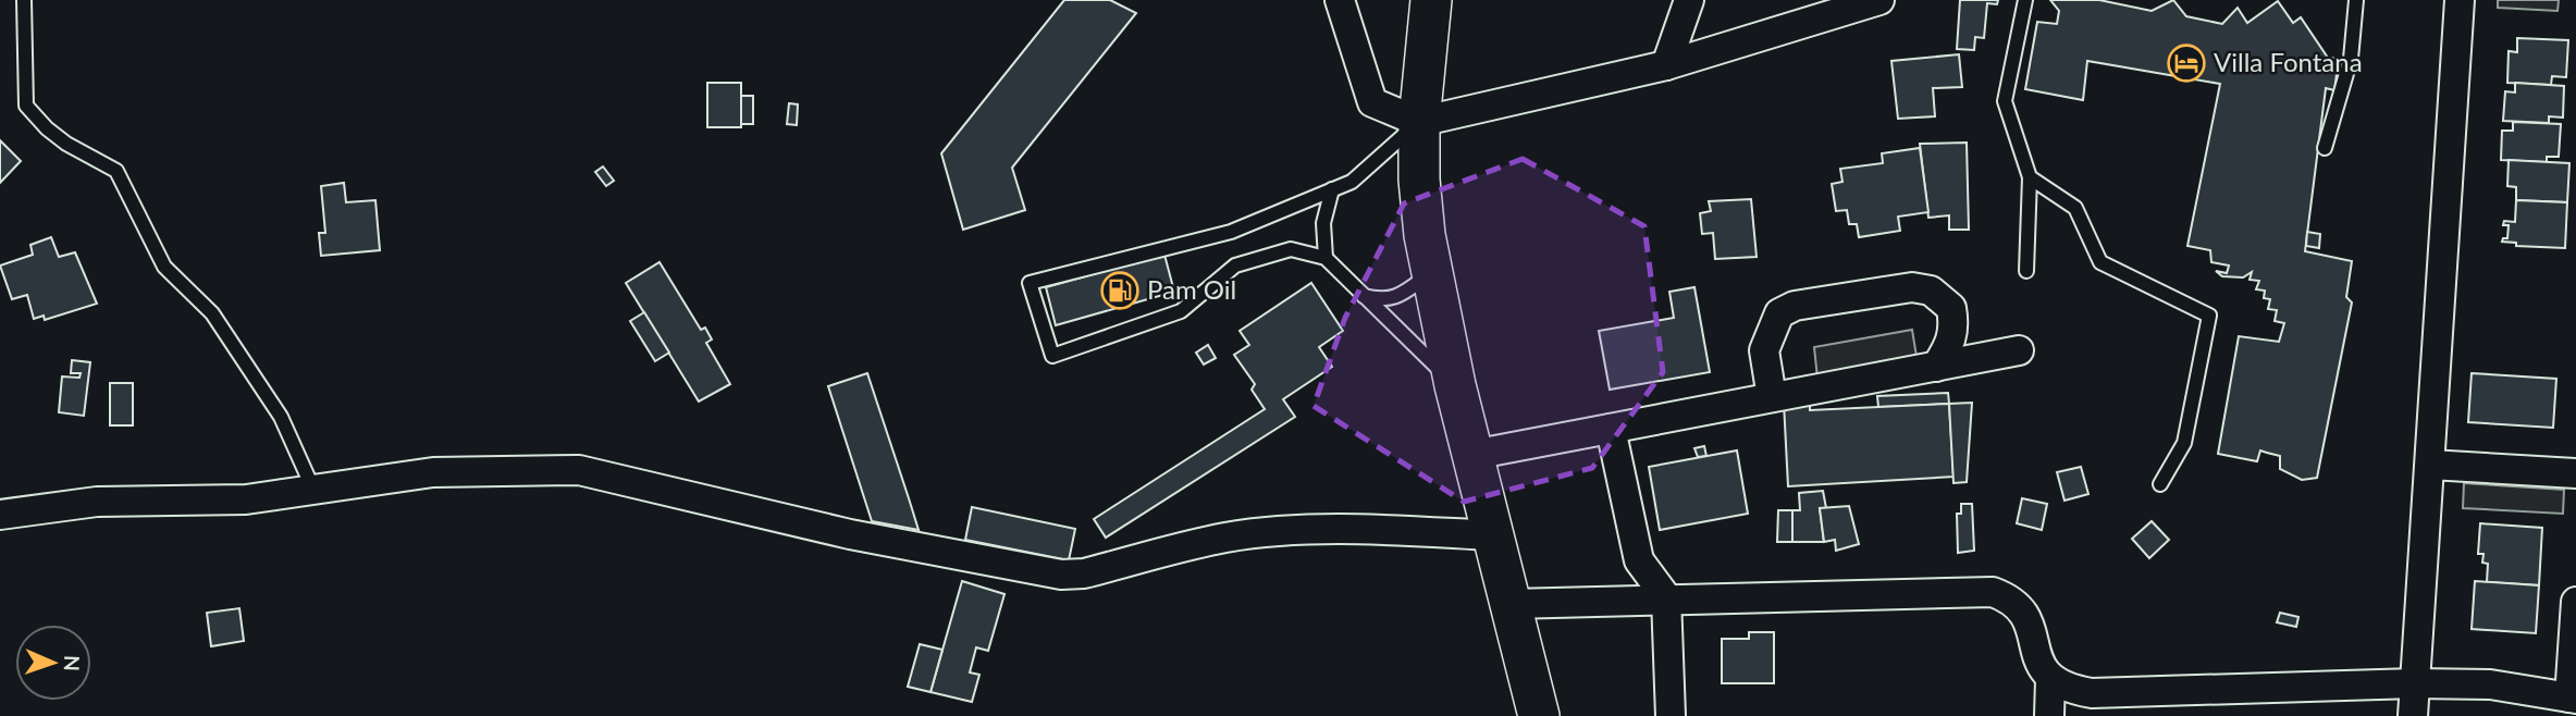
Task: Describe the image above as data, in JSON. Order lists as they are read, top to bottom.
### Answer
{
  "places": {
    "hotel": ["Villa Fontana"],
    "fuel station": ["Pam Oil"]
  },
  "north": "right"
}
